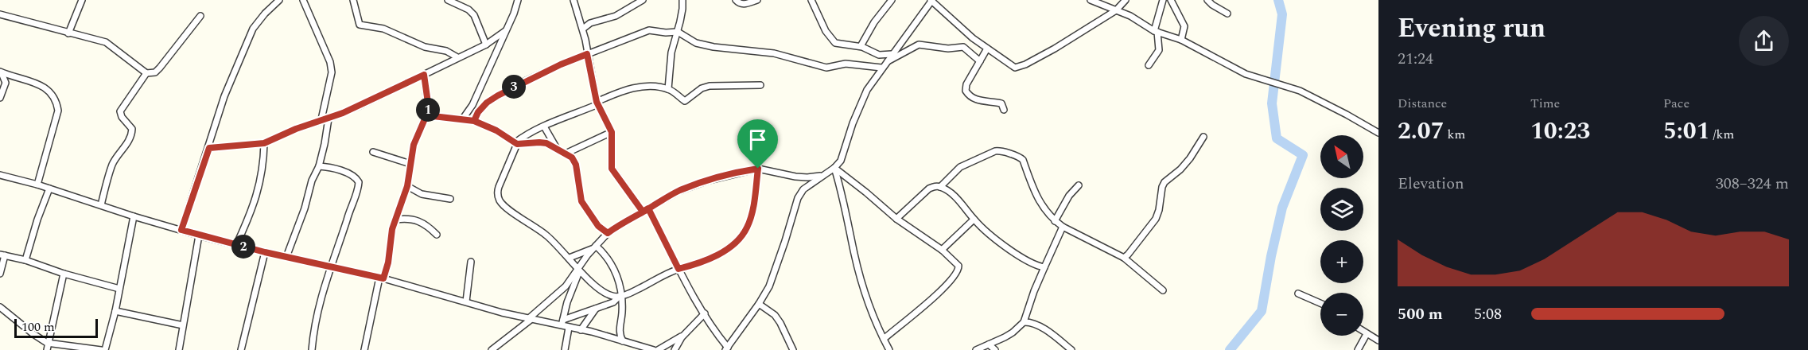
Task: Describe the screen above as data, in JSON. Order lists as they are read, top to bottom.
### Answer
{
  "scale_bar": "100 m",
  "north": "top left",
  "page": {
    "heading": ["Evening run", "21:24"],
    "pins": ["3", "1", "2"],
    "stats": [
      ["Distance", "2.07 km"],
      ["Time", "10:23"],
      ["Pace", "5:01 /km"]
    ],
    "map_buttons": ["+", "−"],
    "chart": ["Elevation", "308–324 m"],
    "list": [
      {
        "name": "500 m",
        "note": "5:08"
      }
    ],
    "scale": "100 m"
  }
}
